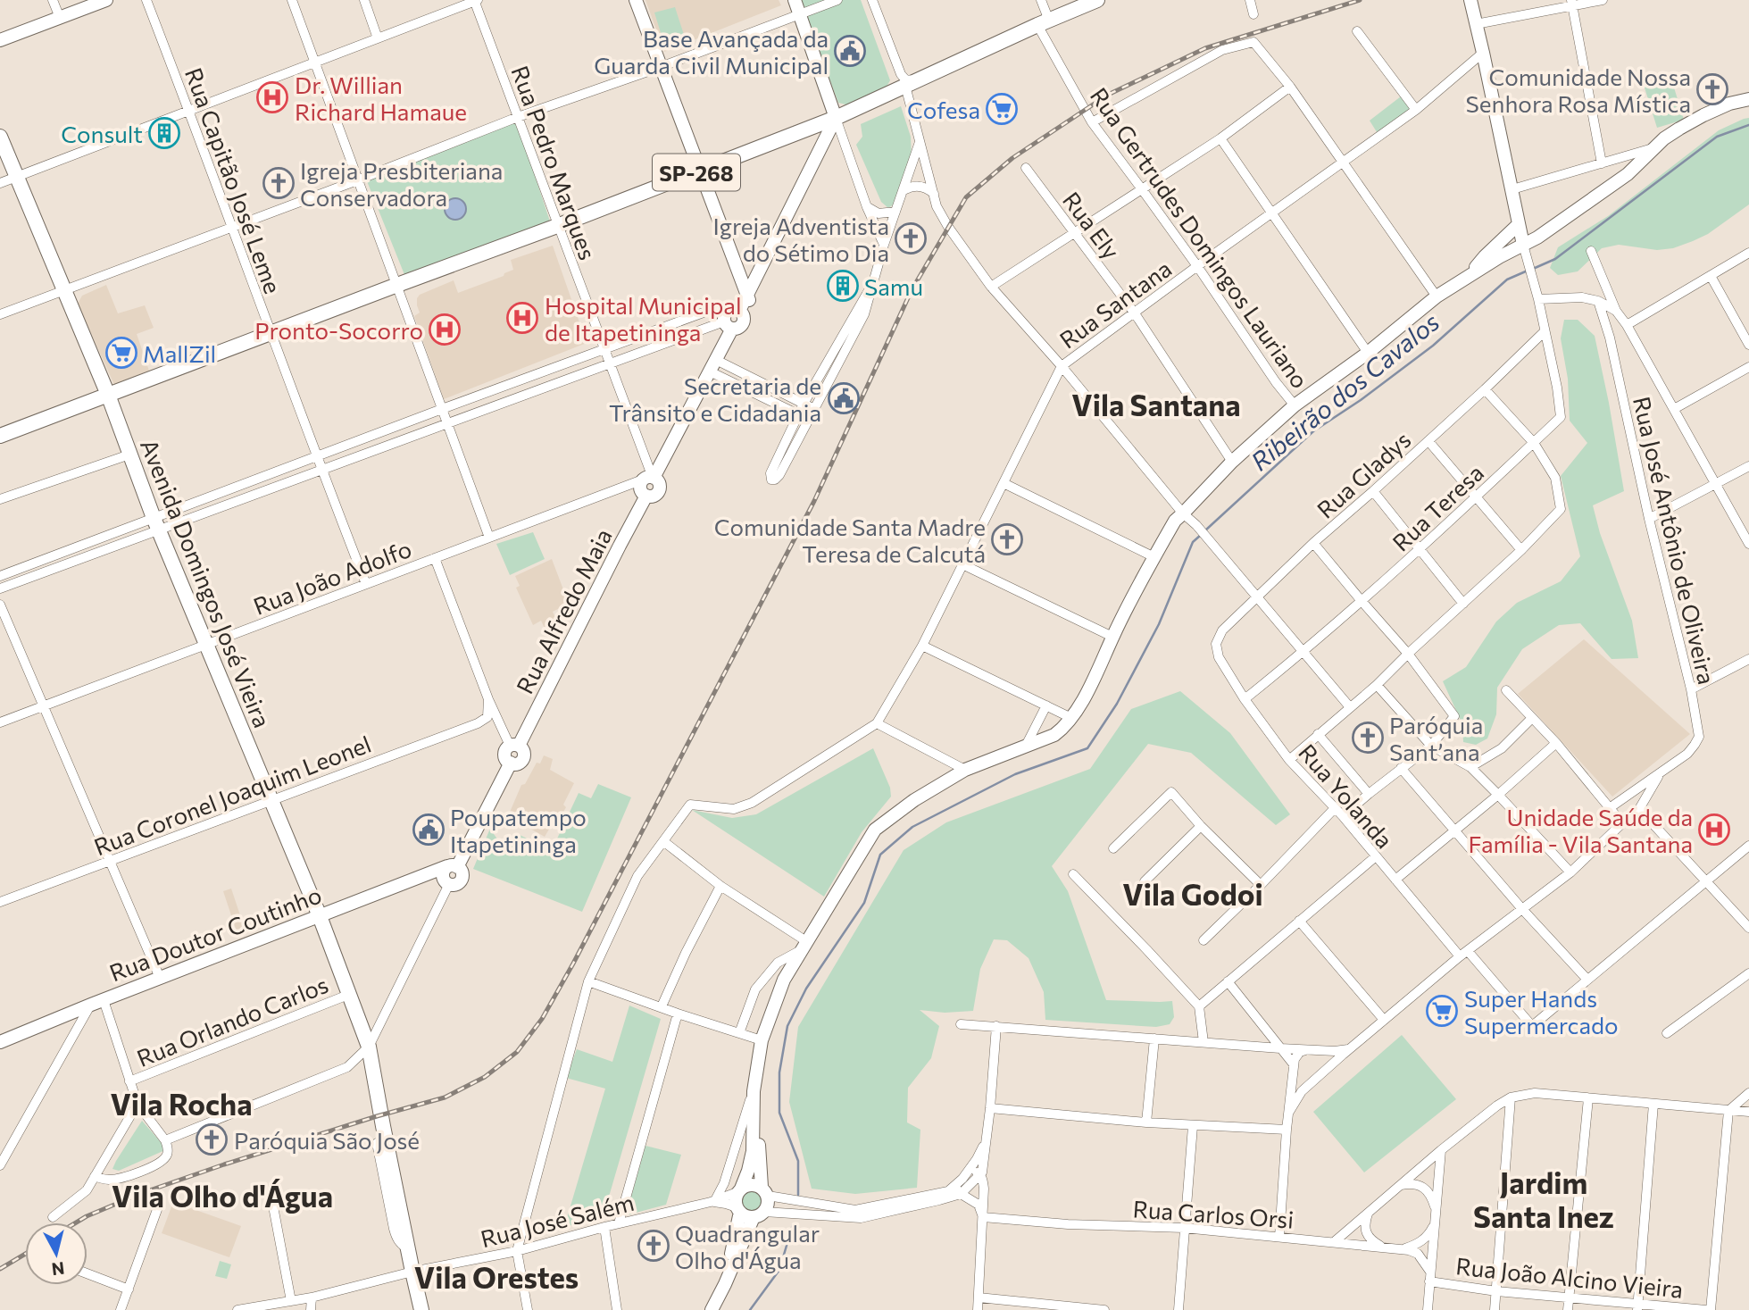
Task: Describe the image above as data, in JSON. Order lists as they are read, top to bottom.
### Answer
{
  "streets": {
    "main road": [
      "SP-268",
      "Avenida Domingos José Vieira",
      "Rua Alfredo Maia",
      "Rua Doutor Coutinho"
    ],
    "street": [
      "Rua Pedro Marques",
      "Rua Capitão José Leme",
      "Rua Ely",
      "Rua Gertrudes Domingos Lauriano",
      "Rua Santana",
      "Rua Gladys",
      "Rua Teresa",
      "Rua José Antônio de Oliveira",
      "Rua João Adolfo",
      "Rua Coronel Joaquim Leonel",
      "Rua Yolanda",
      "Rua Orlando Carlos",
      "Rua Carlos Orsi",
      "Rua José Salém",
      "Rua João Alcino Vieira"
    ]
  },
  "crossings": [
    ["Rua Pedro Marques", "SP-268"],
    ["Rua Pedro Marques", "Rua João Adolfo"],
    ["Rua Pedro Marques", "Rua Alfredo Maia"],
    ["SP-268", "Rua Capitão José Leme"],
    ["SP-268", "Rua Gertrudes Domingos Lauriano"],
    ["SP-268", "Avenida Domingos José Vieira"],
    ["Rua Capitão José Leme", "Rua João Adolfo"],
    ["Rua Ely", "Rua Santana"],
    ["Rua Gertrudes Domingos Lauriano", "Rua Santana"],
    ["Rua Gladys", "Rua Teresa"],
    ["Rua Gladys", "Rua Yolanda"],
    ["Rua Teresa", "Rua Yolanda"],
    ["Rua João Adolfo", "Avenida Domingos José Vieira"],
    ["Rua João Adolfo", "Rua Alfredo Maia"],
    ["Avenida Domingos José Vieira", "Rua Coronel Joaquim Leonel"],
    ["Avenida Domingos José Vieira", "Rua Doutor Coutinho"],
    ["Avenida Domingos José Vieira", "Rua Orlando Carlos"],
    ["Avenida Domingos José Vieira", "Rua José Salém"],
    ["Rua Alfredo Maia", "Rua Doutor Coutinho"],
    ["Rua Carlos Orsi", "Rua João Alcino Vieira"]
  ],
  "districts": [
    "Vila Santana",
    "Vila Godoi",
    "Vila Rocha",
    "Jardim Santa Inez",
    "Vila Olho d'Água",
    "Vila Orestes"
  ],
  "water": ["Ribeirão dos Cavalos"],
  "places": {
    "public building": ["Base Avançada da Guarda Civil Municipal", "Secretaria de Trânsito e Cidadania", "Poupatempo Itapetininga"],
    "church": [
      "Comunidade Nossa Senhora Rosa Mística",
      "Igreja Presbiteriana Conservadora",
      "Igreja Adventista do Sétimo Dia",
      "Comunidade Santa Madre Teresa de Calcutá",
      "Paróquia Sant’ana",
      "Paróquia São José",
      "Quadrangular Olho d'Água"
    ],
    "hospital": [
      "Dr. Willian Richard Hamaue",
      "Hospital Municipal de Itapetininga",
      "Pronto-Socorro",
      "Unidade Saúde da Família - Vila Santana"
    ],
    "supermarket": ["Cofesa", "MallZil", "Super Hands Supermercado"],
    "building": ["Consult", "Samu"]
  },
  "north": "bottom"
}
